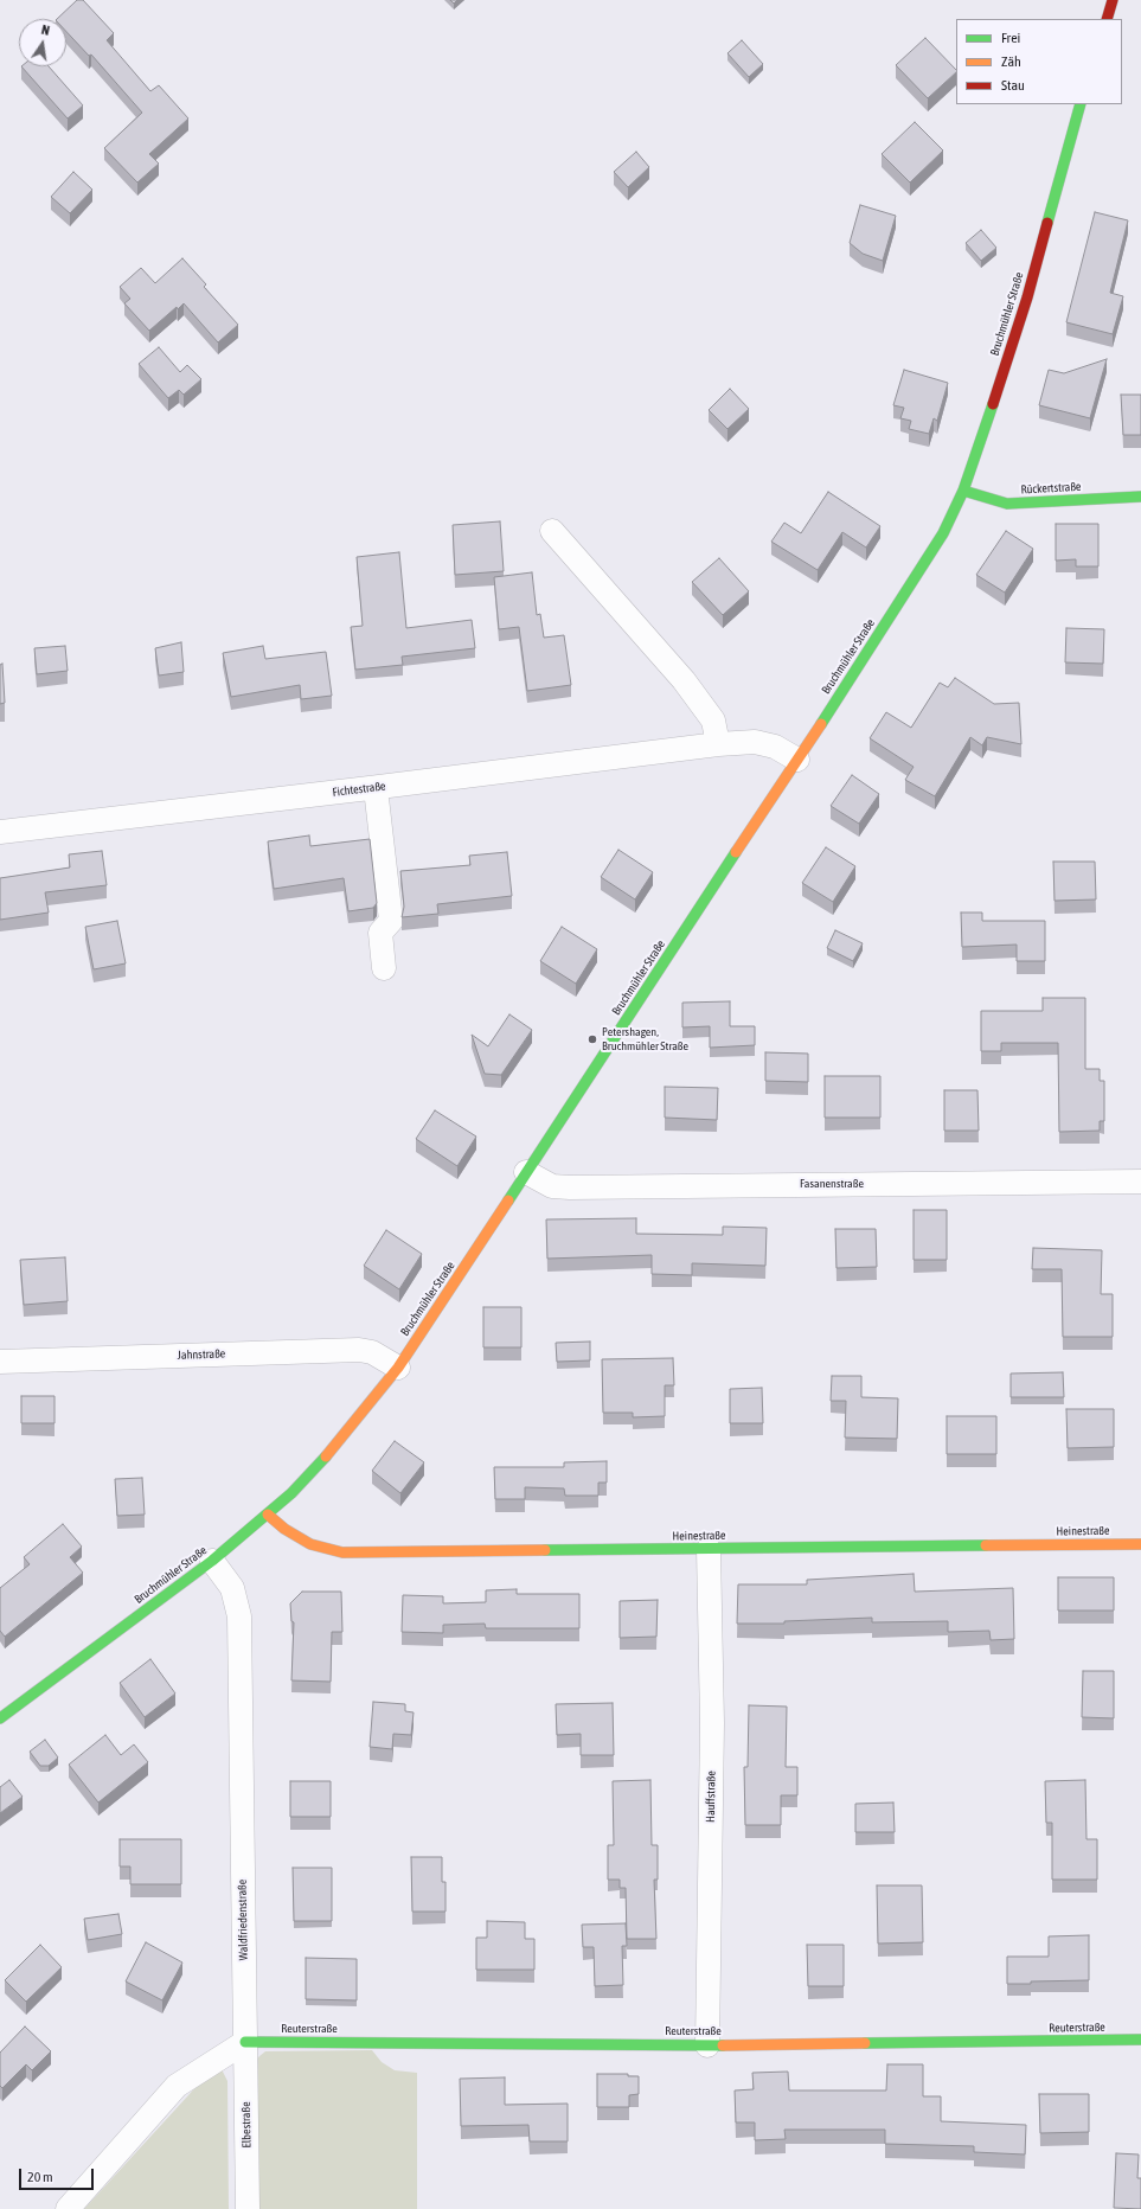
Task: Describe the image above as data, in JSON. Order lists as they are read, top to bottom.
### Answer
{
  "streets": {
    "street": [
      "Bruchmühler Straße",
      "Rückertstraße",
      "Fichtestraße",
      "Fasanenstraße",
      "Jahnstraße",
      "Heinestraße",
      "Hauffstraße",
      "Waldfriedenstraße",
      "Reuterstraße",
      "Elbestraße"
    ]
  },
  "crossings": [
    ["Bruchmühler Straße", "Rückertstraße"],
    ["Bruchmühler Straße", "Fichtestraße"],
    ["Bruchmühler Straße", "Fasanenstraße"],
    ["Bruchmühler Straße", "Jahnstraße"],
    ["Bruchmühler Straße", "Heinestraße"],
    ["Bruchmühler Straße", "Waldfriedenstraße"],
    ["Heinestraße", "Hauffstraße"],
    ["Hauffstraße", "Reuterstraße"],
    ["Waldfriedenstraße", "Reuterstraße"],
    ["Waldfriedenstraße", "Elbestraße"],
    ["Reuterstraße", "Elbestraße"]
  ],
  "places": ["Petershagen, Bruchmühler Straße"],
  "legend": ["Frei", "Zäh", "Stau"],
  "scale_bar": "20 m",
  "north": "top"
}
